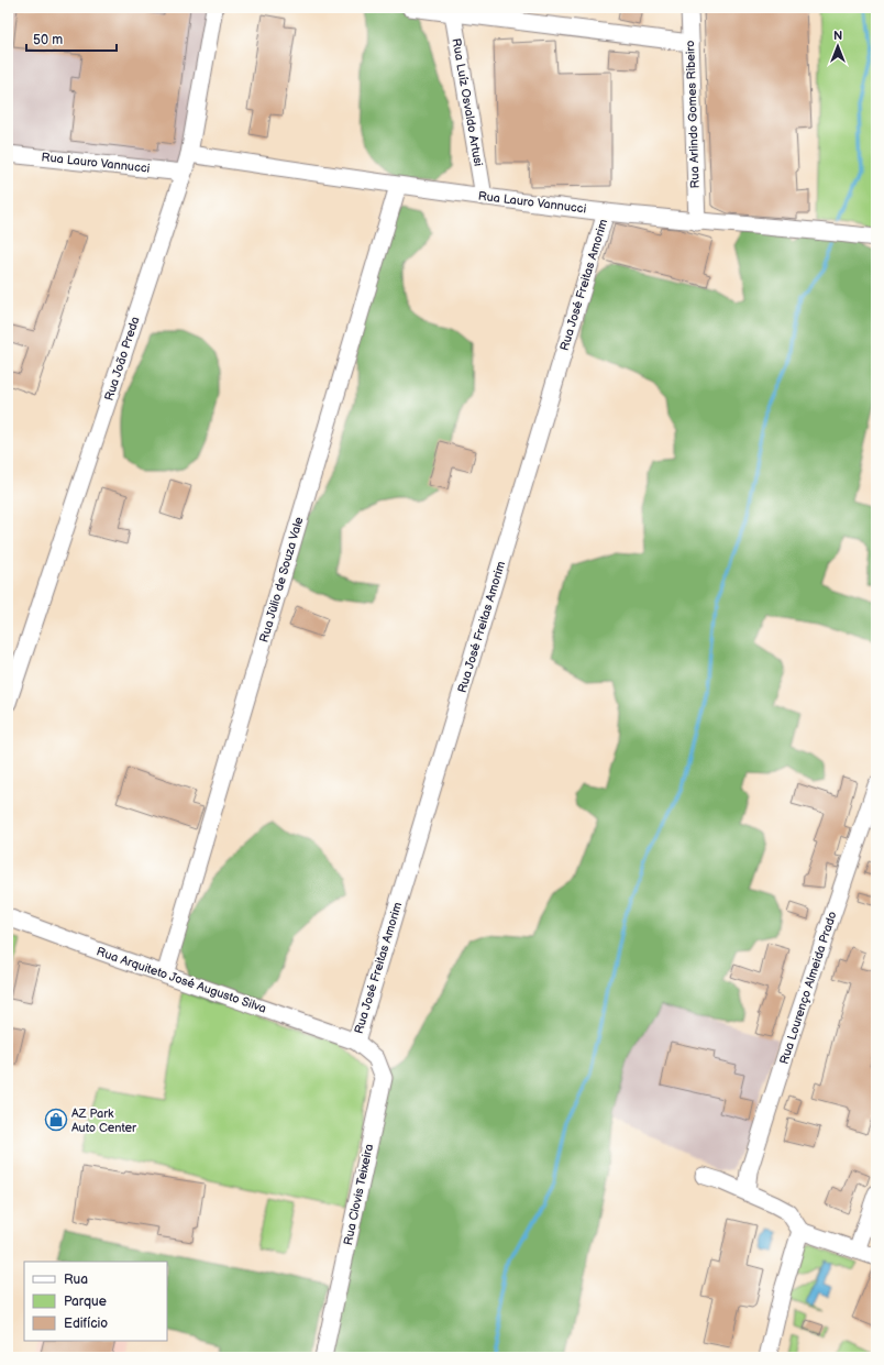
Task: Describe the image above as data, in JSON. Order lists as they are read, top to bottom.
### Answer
{
  "streets": {
    "street": [
      "Rua Luíz Osvaldo Artusi",
      "Rua Arlindo Gomes Ribeiro",
      "Rua Lauro Vannucci",
      "Rua José Freitas Amorim",
      "Rua João Preda",
      "Rua Jùlio de Souza Vale",
      "Rua Arquiteto José Augusto Silva",
      "Rua Lourenço Almeida Prado",
      "Rua Clovis Teixeira"
    ]
  },
  "crossings": [
    ["Rua Luíz Osvaldo Artusi", "Rua Lauro Vannucci"],
    ["Rua Arlindo Gomes Ribeiro", "Rua Lauro Vannucci"],
    ["Rua Lauro Vannucci", "Rua José Freitas Amorim"],
    ["Rua Lauro Vannucci", "Rua João Preda"],
    ["Rua Lauro Vannucci", "Rua Jùlio de Souza Vale"],
    ["Rua José Freitas Amorim", "Rua Arquiteto José Augusto Silva"],
    ["Rua José Freitas Amorim", "Rua Clovis Teixeira"],
    ["Rua Jùlio de Souza Vale", "Rua Arquiteto José Augusto Silva"],
    ["Rua Arquiteto José Augusto Silva", "Rua Clovis Teixeira"]
  ],
  "places": {
    "shop": ["AZ Park Auto Center"]
  },
  "legend": ["Rua", "Parque", "Edifício"],
  "scale_bar": "50 m",
  "north": "top"
}
